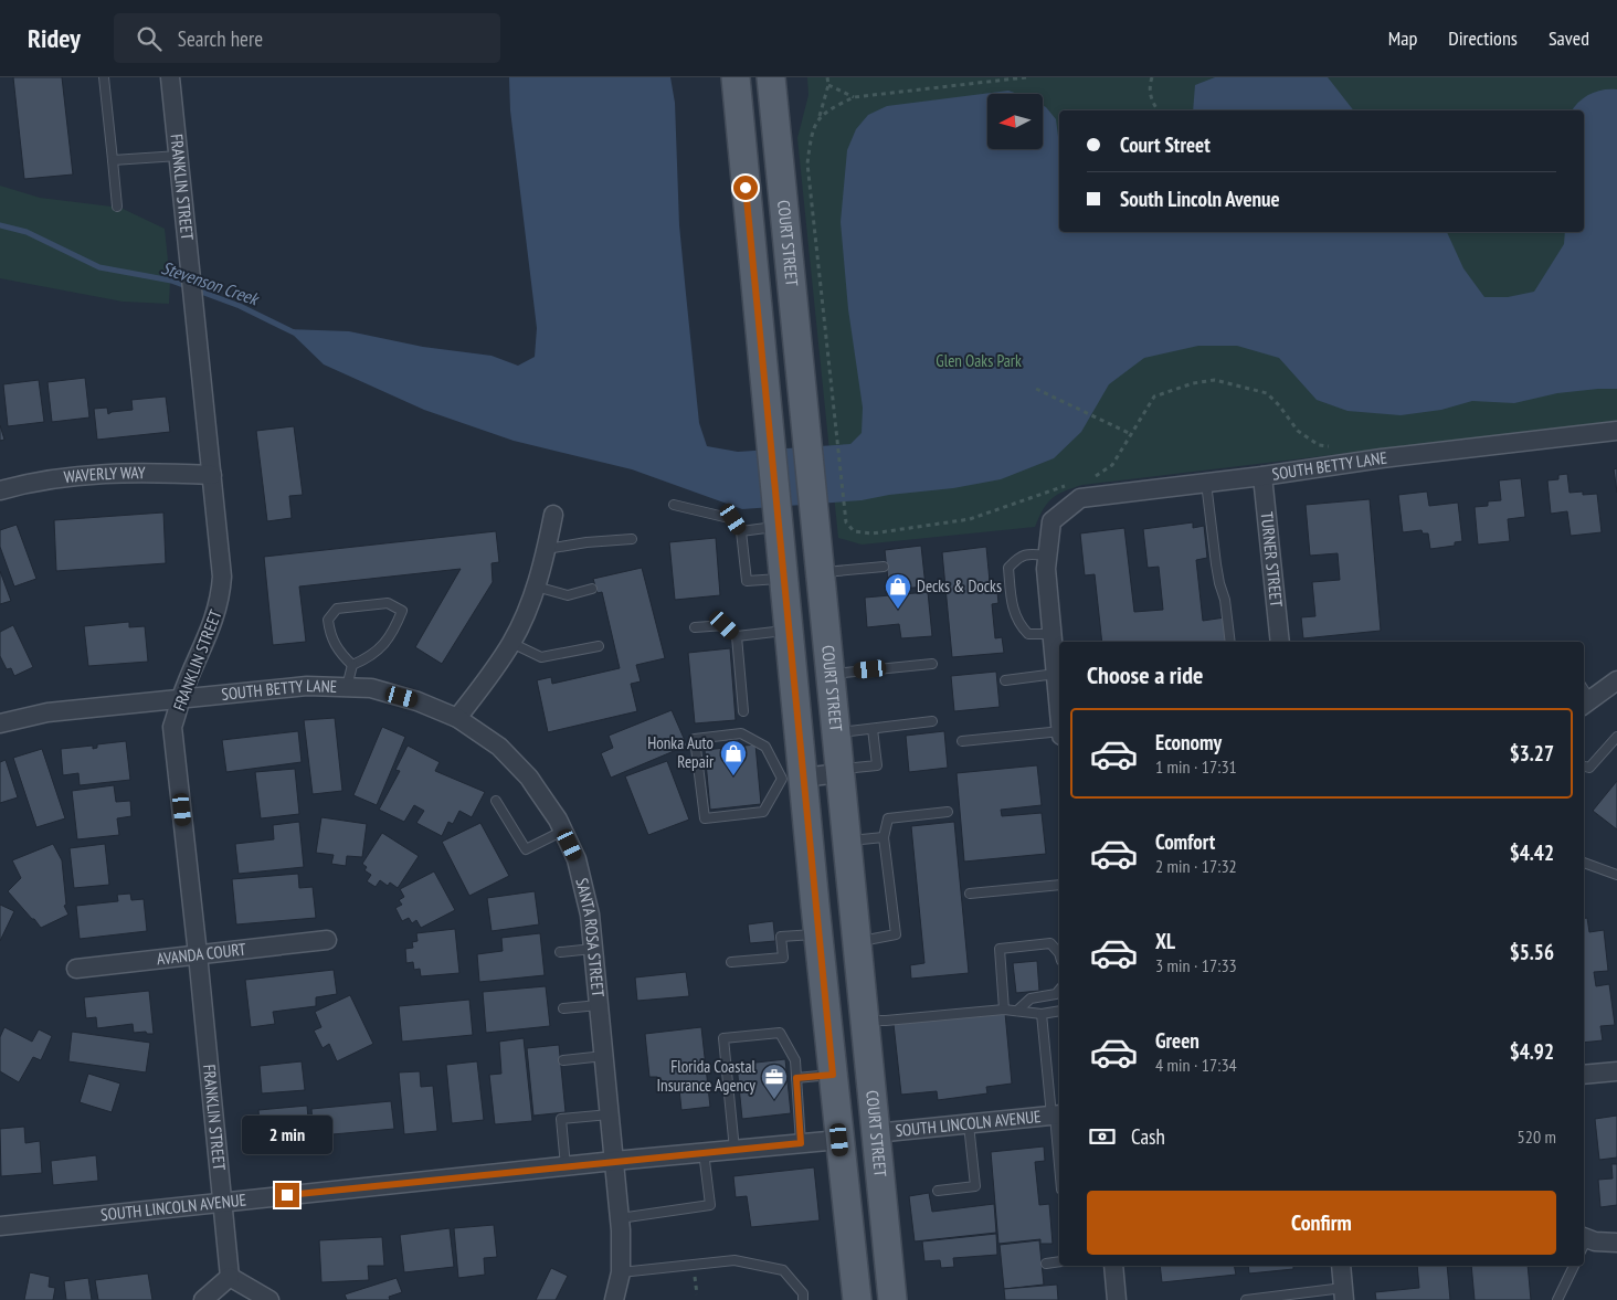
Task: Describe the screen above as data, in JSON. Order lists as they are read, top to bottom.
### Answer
{
  "streets": {
    "main road": ["COURT STREET"],
    "street": [
      "FRANKLIN STREET",
      "SOUTH BETTY LANE",
      "WAVERLY WAY",
      "TURNER STREET",
      "SANTA ROSA STREET",
      "AVANDA COURT",
      "SOUTH LINCOLN AVENUE"
    ]
  },
  "crossings": [
    ["FRANKLIN STREET", "SOUTH BETTY LANE"],
    ["FRANKLIN STREET", "WAVERLY WAY"],
    ["FRANKLIN STREET", "AVANDA COURT"],
    ["FRANKLIN STREET", "SOUTH LINCOLN AVENUE"],
    ["COURT STREET", "SOUTH LINCOLN AVENUE"],
    ["SOUTH BETTY LANE", "TURNER STREET"],
    ["SOUTH BETTY LANE", "SANTA ROSA STREET"],
    ["SANTA ROSA STREET", "SOUTH LINCOLN AVENUE"]
  ],
  "water": ["Stevenson Creek"],
  "parks": ["Glen Oaks Park"],
  "places": {
    "shop": ["Decks & Docks", "Honka Auto Repair"],
    "office": ["Florida Coastal Insurance Agency"]
  },
  "north": "left",
  "page": {
    "header": "Ridey",
    "search": "Search here",
    "nav": ["Map", "Directions", "Saved"],
    "banner": ["Court Street", "South Lincoln Avenue"],
    "heading": "Choose a ride",
    "list": [
      {
        "name": "Economy",
        "note": "1 min · 17:31",
        "value": "$3.27"
      },
      {
        "name": "Comfort",
        "note": "2 min · 17:32",
        "value": "$4.42"
      },
      {
        "name": "XL",
        "note": "3 min · 17:33",
        "value": "$5.56"
      },
      {
        "name": "Green",
        "note": "4 min · 17:34",
        "value": "$4.92"
      }
    ],
    "pay": ["Cash", "520 m"],
    "bubble": "2 min",
    "buttons": "Confirm"
  }
}
